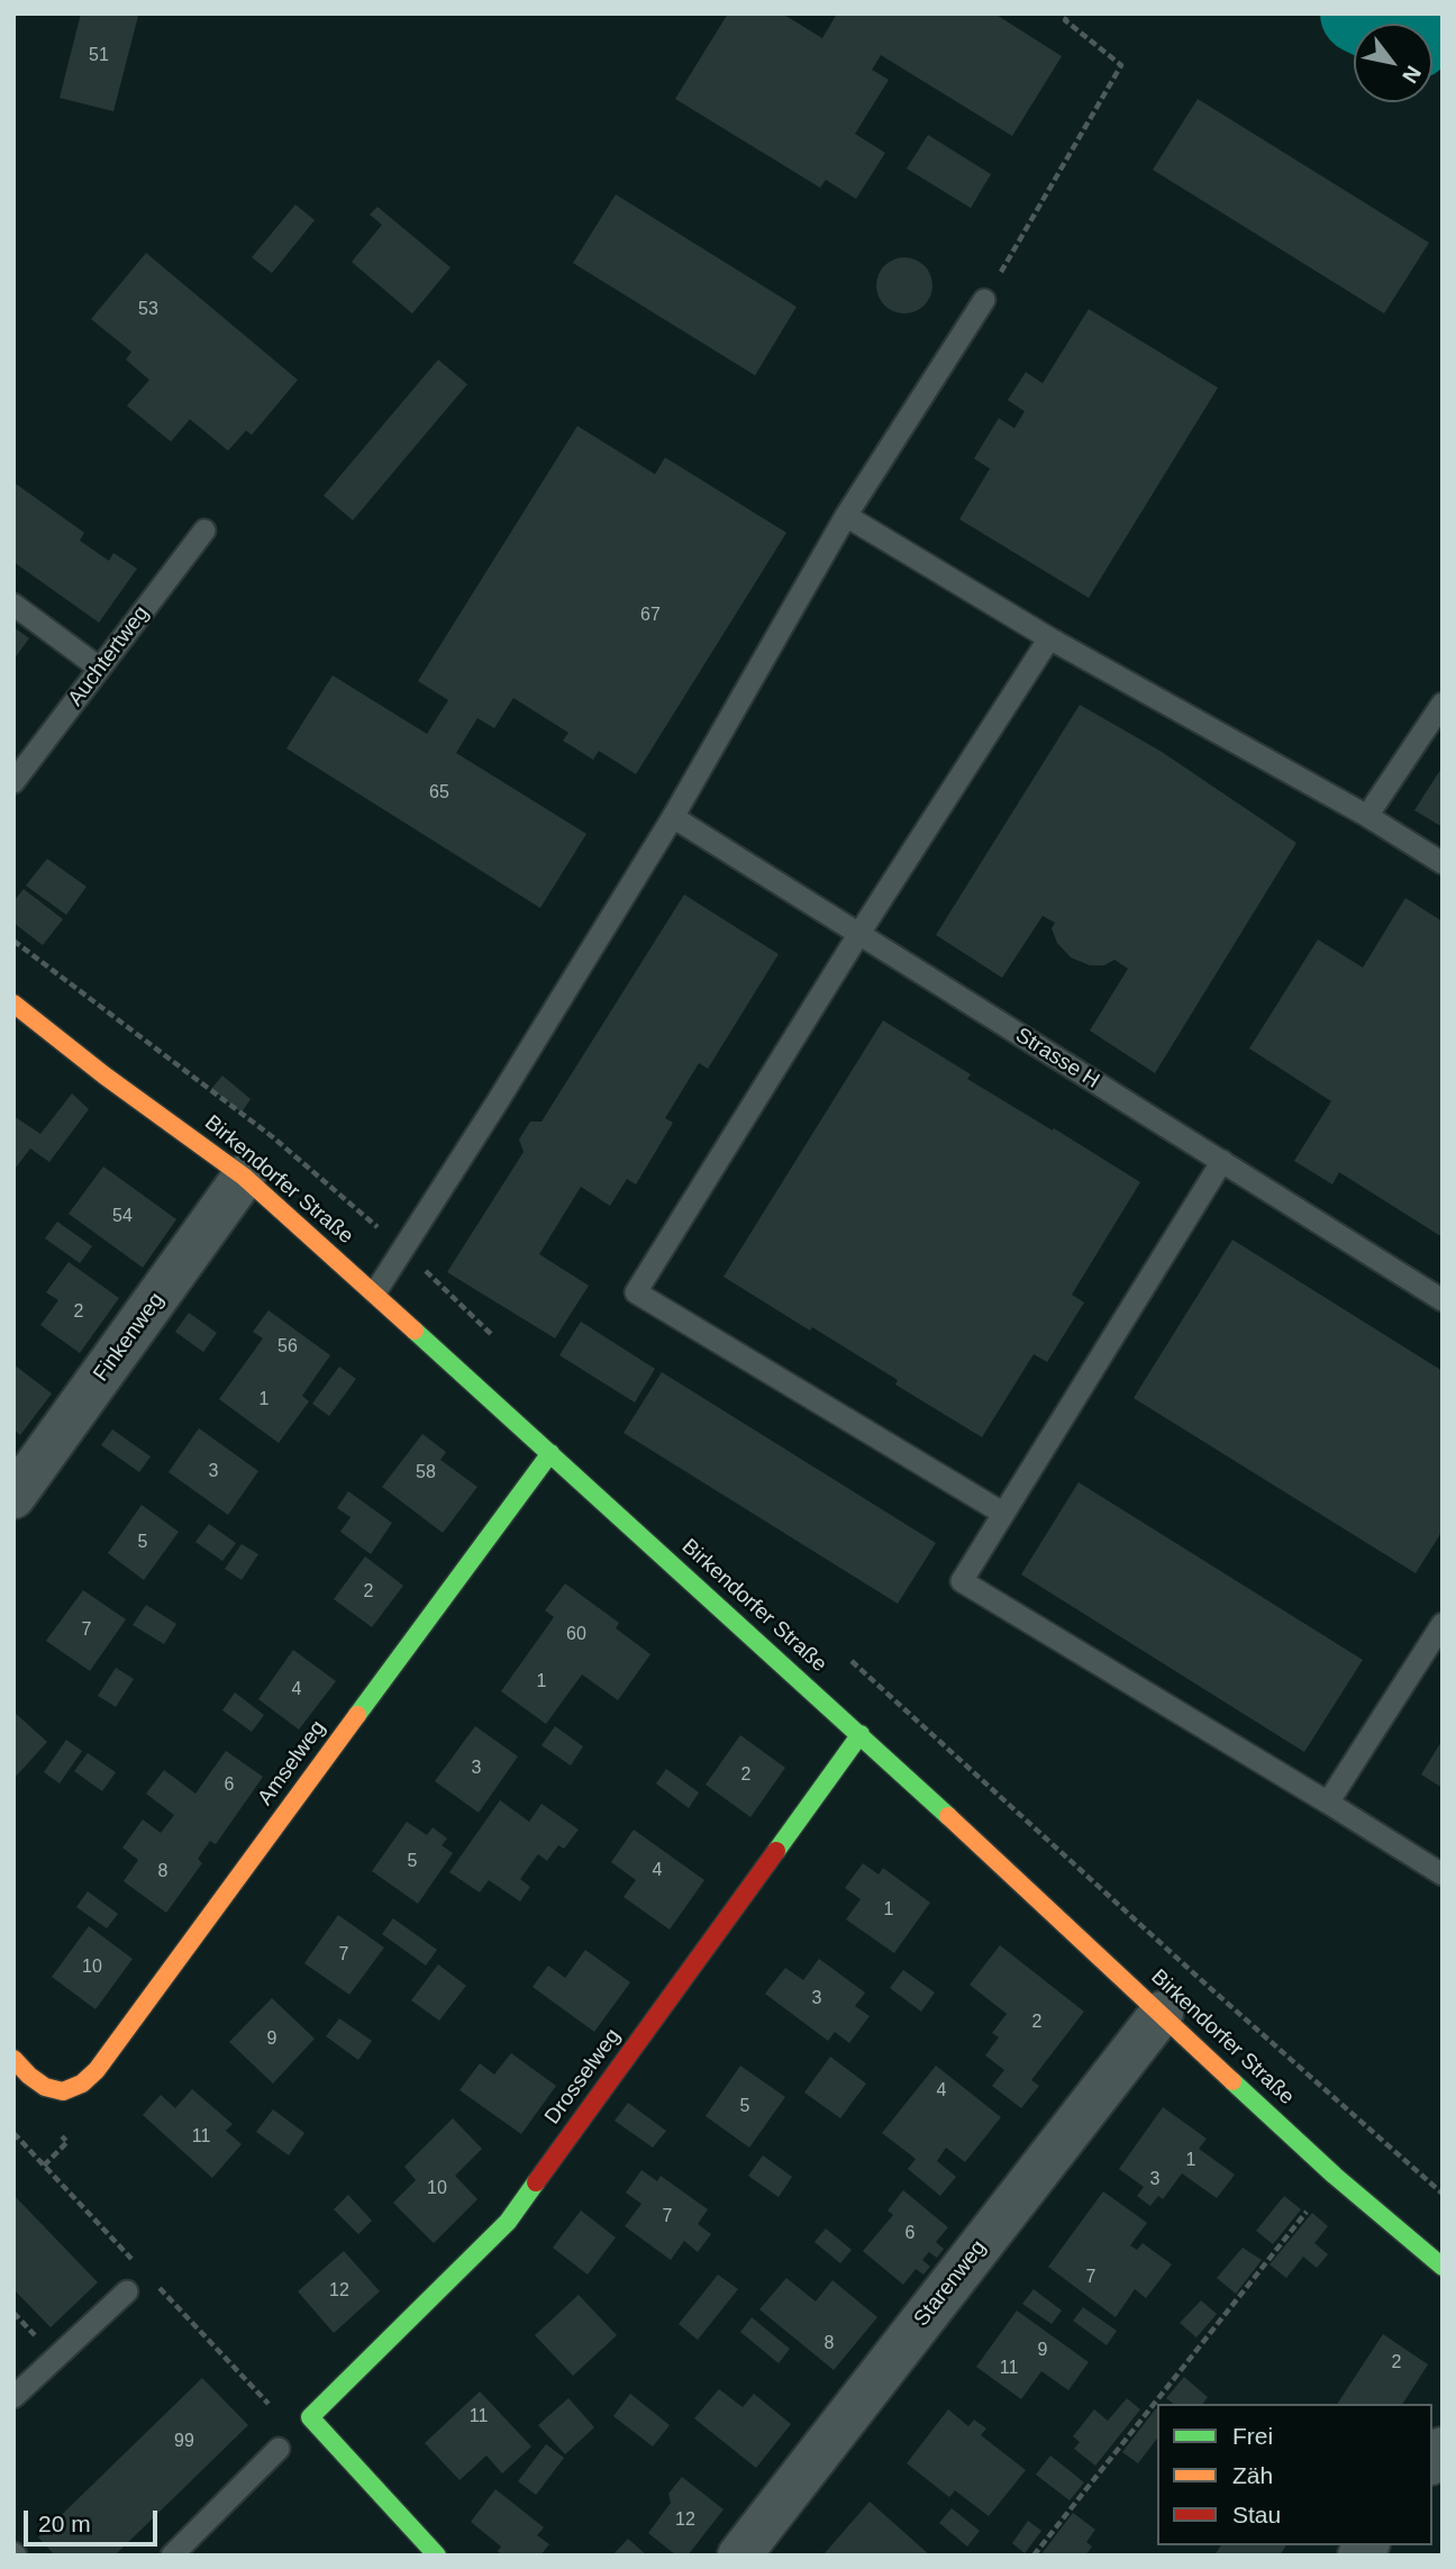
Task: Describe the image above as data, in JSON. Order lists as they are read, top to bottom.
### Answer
{
  "streets": {
    "street": [
      "Birkendorfer Straße",
      "Finkenweg",
      "Amselweg",
      "Drosselweg",
      "Starenweg"
    ],
    "lane": ["Auchtertweg", "Strasse H"]
  },
  "crossings": [
    ["Birkendorfer Straße", "Finkenweg"],
    ["Birkendorfer Straße", "Amselweg"],
    ["Birkendorfer Straße", "Drosselweg"],
    ["Birkendorfer Straße", "Starenweg"]
  ],
  "house_numbers": [
    "51",
    "53",
    "67",
    "65",
    "54",
    "2",
    "56",
    "1",
    "3",
    "58",
    "5",
    "2",
    "7",
    "60",
    "1",
    "4",
    "3",
    "2",
    "6",
    "5",
    "4",
    "8",
    "1",
    "7",
    "10",
    "3",
    "2",
    "9",
    "4",
    "5",
    "11",
    "1",
    "3",
    "10",
    "7",
    "6",
    "7",
    "12",
    "8",
    "9",
    "2",
    "11",
    "11",
    "99",
    "12"
  ],
  "legend": ["Frei", "Zäh", "Stau"],
  "scale_bar": "20 m",
  "north": "bottom right"
}
